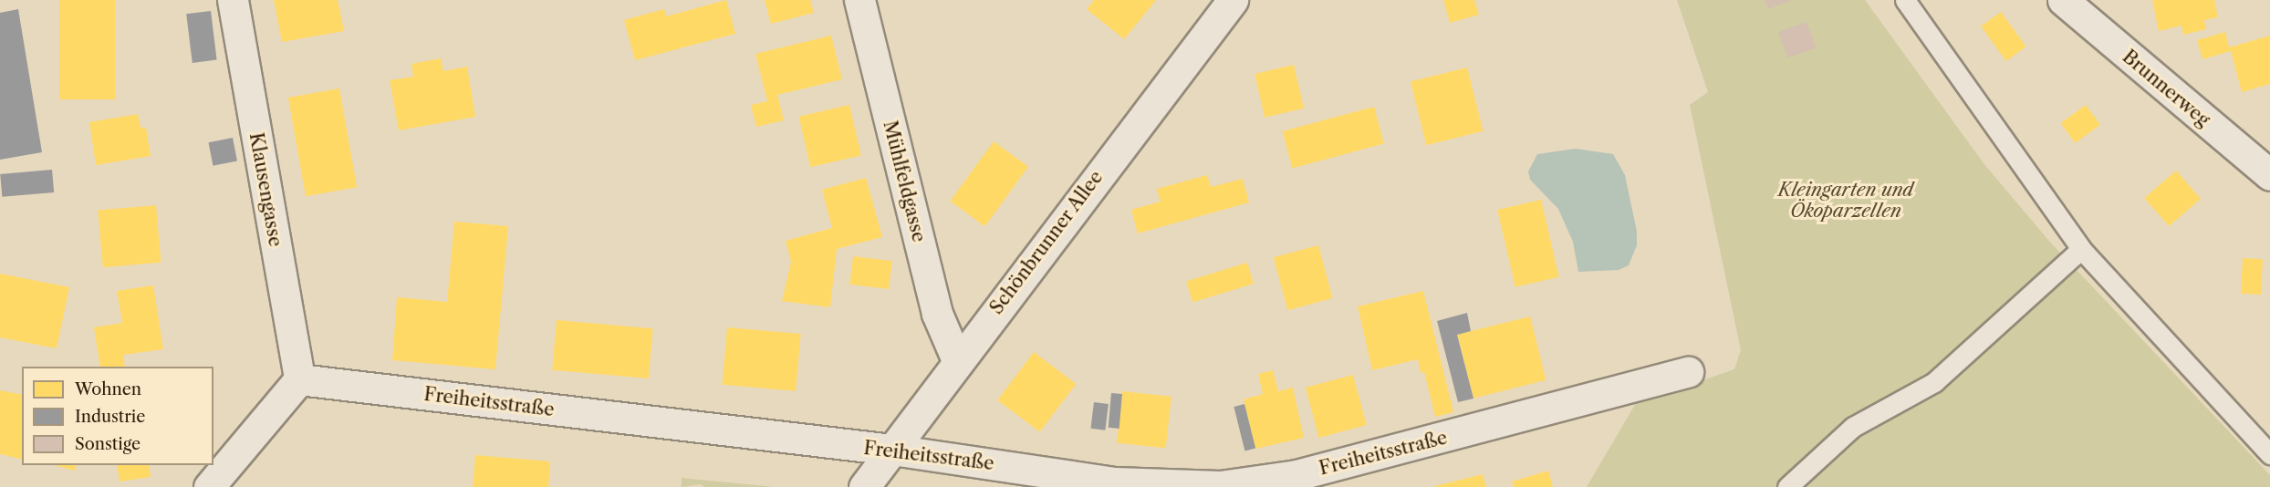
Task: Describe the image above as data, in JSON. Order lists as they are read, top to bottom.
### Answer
{
  "streets": {
    "street": [
      "Brunnerweg",
      "Mühlfeldgasse",
      "Klausengasse",
      "Schönbrunner Allee",
      "Freiheitsstraße"
    ]
  },
  "crossings": [
    ["Mühlfeldgasse", "Schönbrunner Allee"],
    ["Klausengasse", "Freiheitsstraße"],
    ["Schönbrunner Allee", "Freiheitsstraße"]
  ],
  "parks": ["Kleingarten und Ökoparzellen"],
  "legend": ["Wohnen", "Industrie", "Sonstige"]
}
